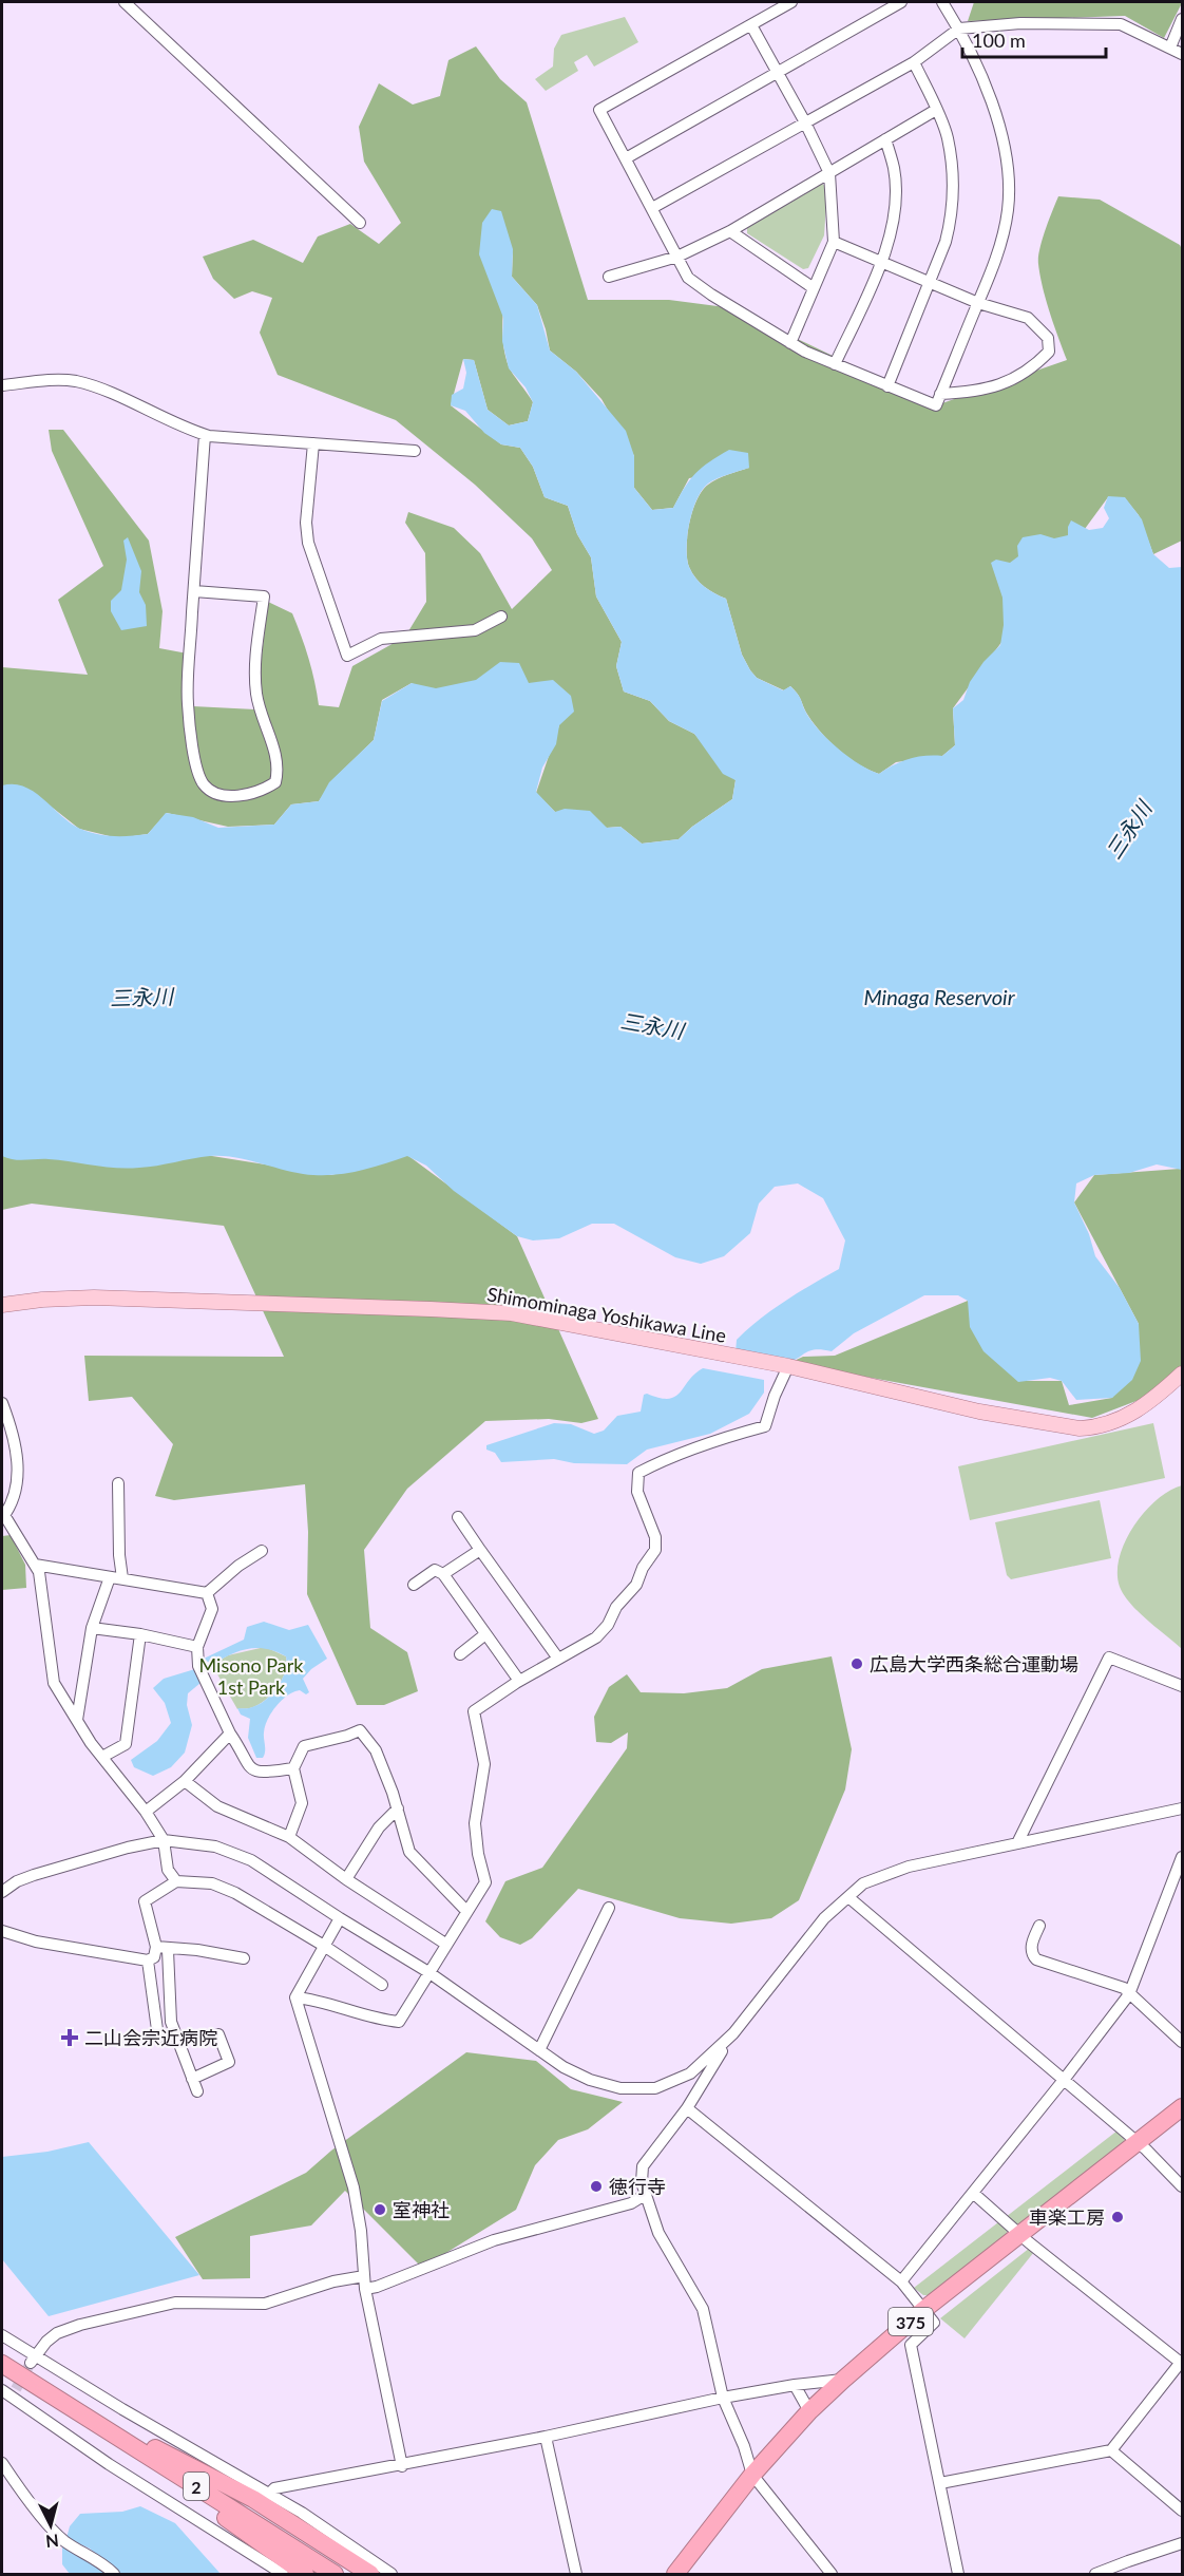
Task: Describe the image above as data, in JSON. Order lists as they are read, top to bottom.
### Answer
{
  "streets": {
    "highway": ["375", "2"],
    "main road": ["Shimominaga Yoshikawa Line"]
  },
  "water": ["三永川", "Minaga Reservoir"],
  "parks": ["Misono Park 1st Park"],
  "places": {
    "other": [
      "広島大学西条総合運動場",
      "徳行寺",
      "室神社",
      "車楽工房"
    ],
    "health": ["二山会宗近病院"]
  },
  "scale_bar": "100 m",
  "north": "bottom"
}
